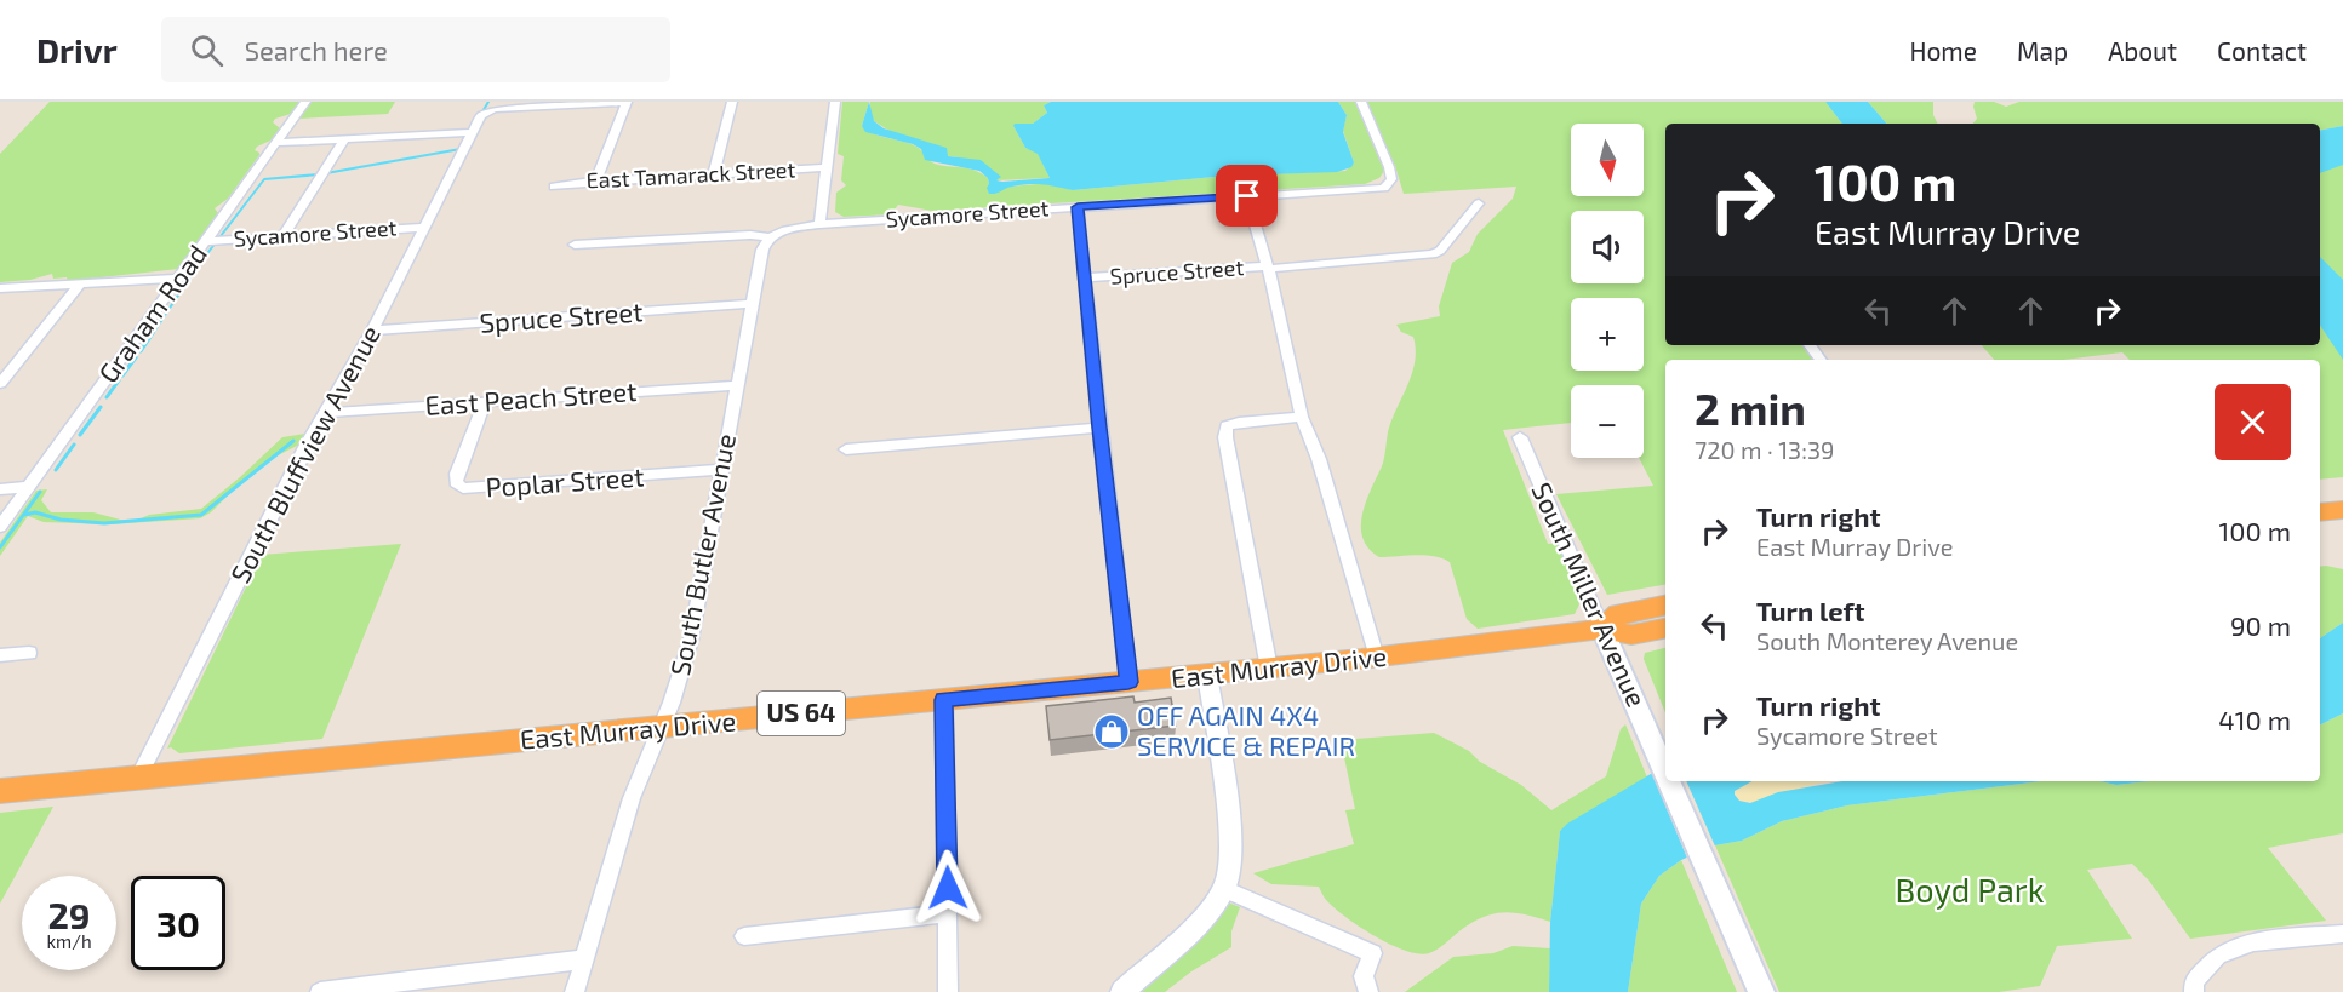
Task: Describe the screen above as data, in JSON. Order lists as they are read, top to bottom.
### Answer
{
  "streets": {
    "highway": ["East Murray Drive", "US 64"],
    "main road": ["South Miller Avenue"],
    "street": [
      "East Tamarack Street",
      "Sycamore Street",
      "Spruce Street",
      "Graham Road",
      "East Peach Street",
      "South Bluffview Avenue",
      "Poplar Street",
      "South Butler Avenue"
    ]
  },
  "crossings": [
    ["Sycamore Street", "Graham Road"],
    ["Sycamore Street", "South Bluffview Avenue"],
    ["Sycamore Street", "South Butler Avenue"],
    ["Spruce Street", "South Bluffview Avenue"],
    ["Spruce Street", "South Butler Avenue"],
    ["East Peach Street", "South Bluffview Avenue"],
    ["East Peach Street", "Poplar Street"],
    ["East Peach Street", "South Butler Avenue"],
    ["South Bluffview Avenue", "East Murray Drive"],
    ["Poplar Street", "South Butler Avenue"],
    ["South Butler Avenue", "East Murray Drive"],
    ["South Miller Avenue", "East Murray Drive"]
  ],
  "parks": ["Boyd Park"],
  "places": {
    "shop": ["OFF AGAIN 4X4 SERVICE & REPAIR"]
  },
  "north": "bottom",
  "page": {
    "header": "Drivr",
    "search": "Search here",
    "nav": [
      "Home",
      "Map",
      "About",
      "Contact"
    ],
    "map_buttons": ["+", "−"],
    "turn": ["100 m", "East Murray Drive"],
    "heading": ["2 min", "720 m · 13:39"],
    "list": [
      {
        "name": "Turn right",
        "note": "East Murray Drive",
        "value": "100 m"
      },
      {
        "name": "Turn left",
        "note": "South Monterey Avenue",
        "value": "90 m"
      },
      {
        "name": "Turn right",
        "note": "Sycamore Street",
        "value": "410 m"
      }
    ],
    "speed": "29 km/h",
    "limit": "30"
  }
}
